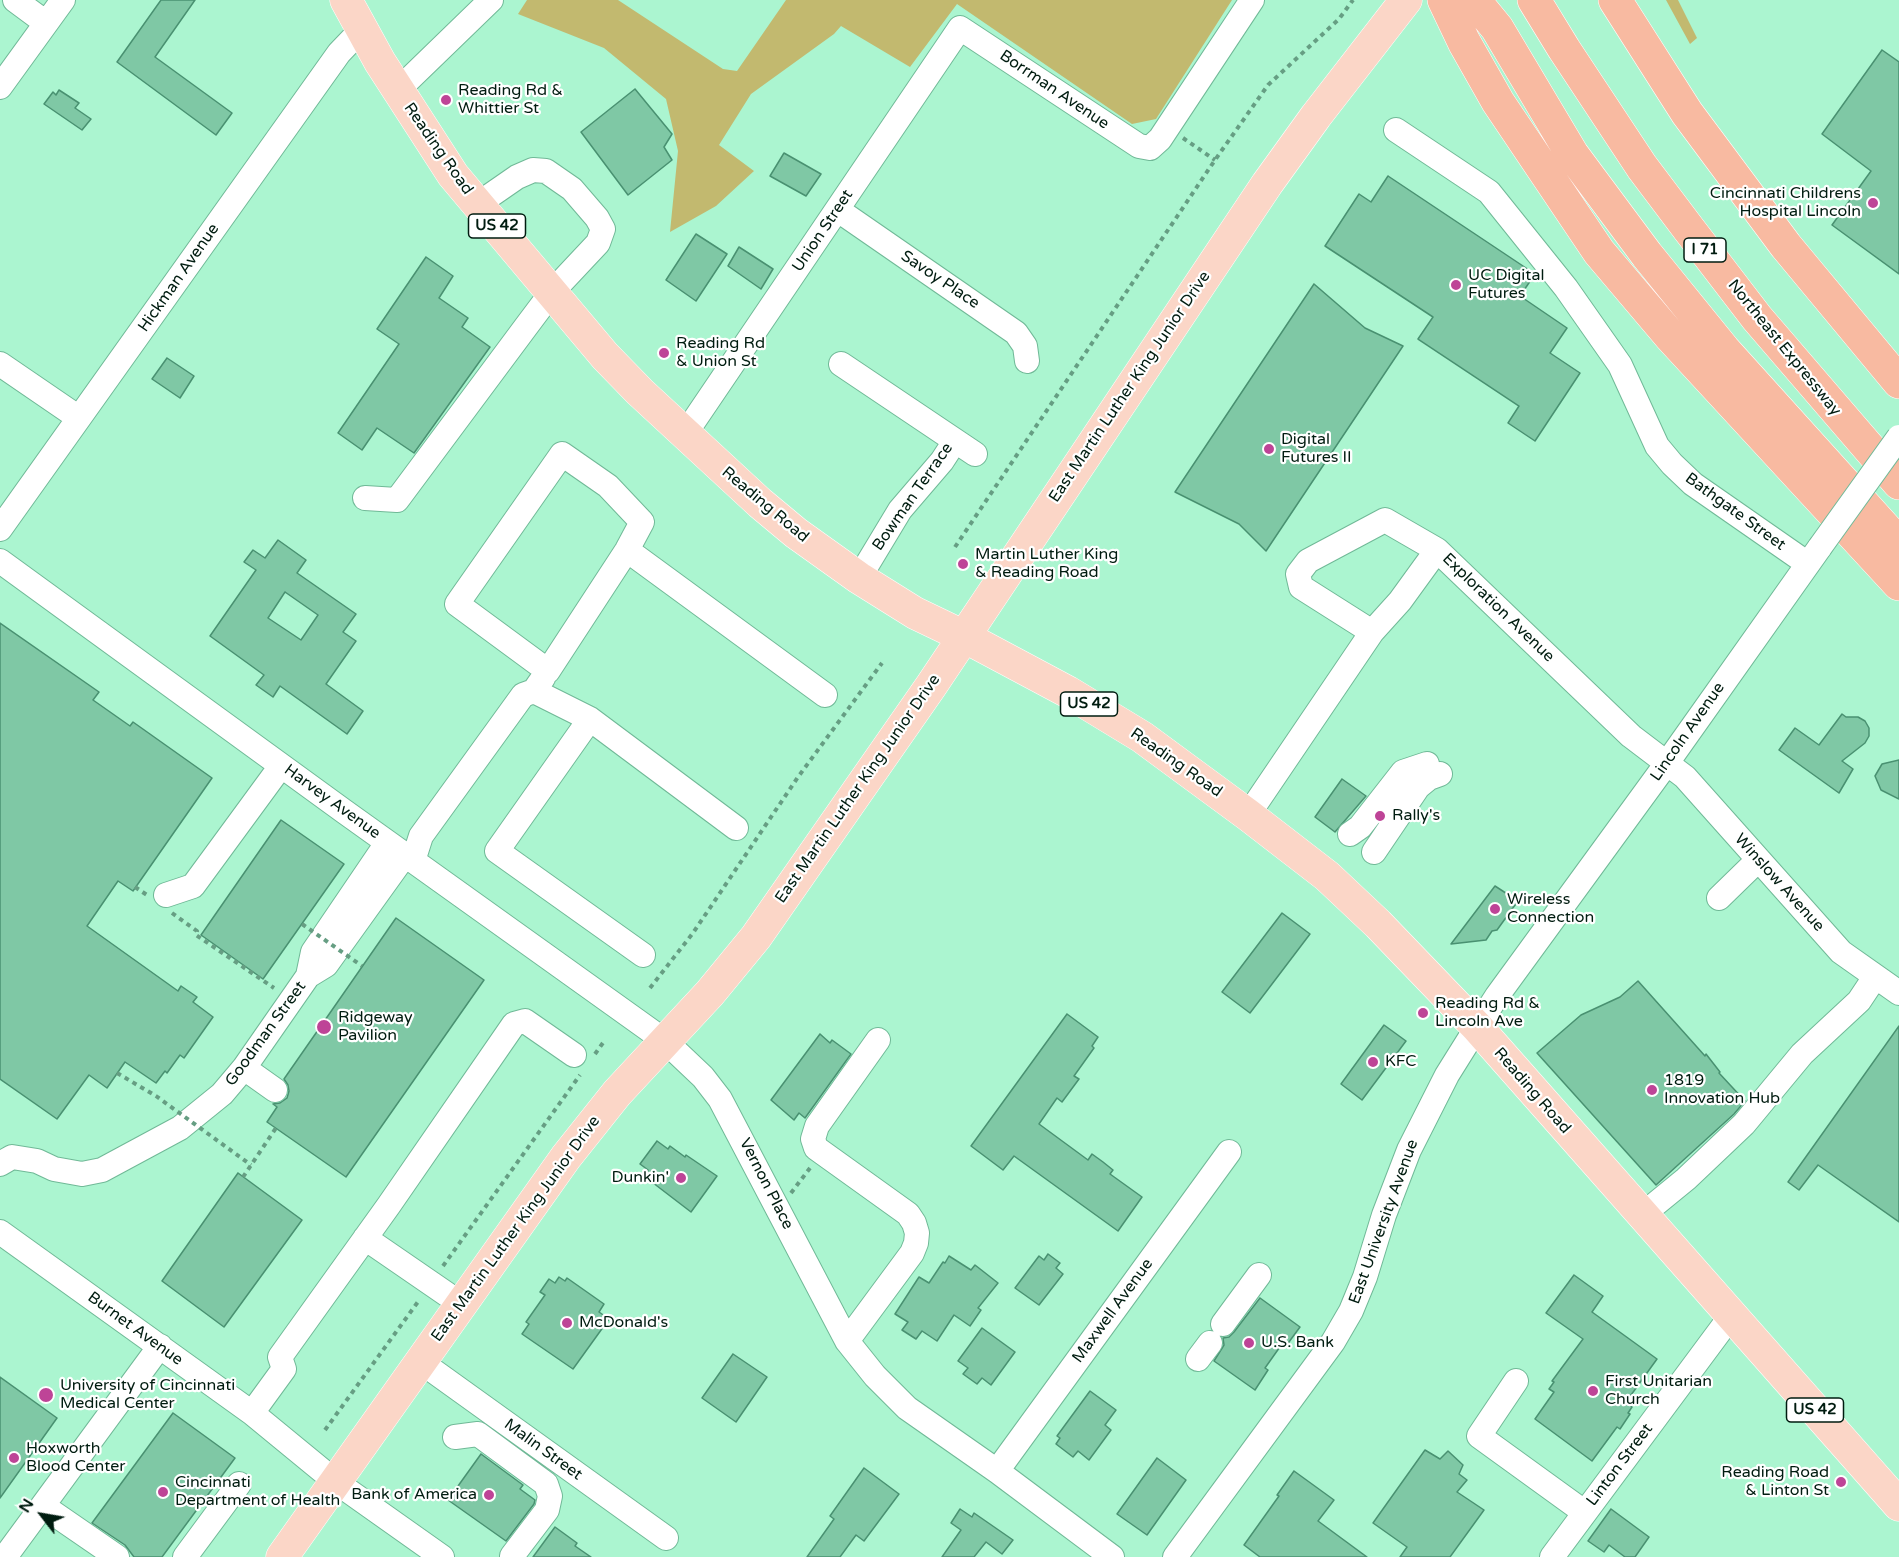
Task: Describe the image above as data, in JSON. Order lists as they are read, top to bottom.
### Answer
{
  "streets": {
    "highway": ["I 71", "Northeast Expressway"],
    "main road": ["Reading Road", "US 42", "East Martin Luther King Junior Drive"],
    "street": [
      "Borrman Avenue",
      "Union Street",
      "Hickman Avenue",
      "Savoy Place",
      "Bowman Terrace",
      "Bathgate Street",
      "Exploration Avenue",
      "Lincoln Avenue",
      "Harvey Avenue",
      "Winslow Avenue",
      "Goodman Street",
      "Vernon Place",
      "East University Avenue",
      "Maxwell Avenue",
      "Burnet Avenue",
      "Malin Street",
      "Linton Street"
    ]
  },
  "crossings": [
    ["Borrman Avenue", "Union Street"],
    ["Reading Road", "Union Street"],
    ["Reading Road", "Hickman Avenue"],
    ["Reading Road", "East Martin Luther King Junior Drive"],
    ["Reading Road", "Bowman Terrace"],
    ["Reading Road", "Exploration Avenue"],
    ["Reading Road", "Lincoln Avenue"],
    ["Reading Road", "East University Avenue"],
    ["Reading Road", "Linton Street"],
    ["Union Street", "Savoy Place"],
    ["East Martin Luther King Junior Drive", "Harvey Avenue"],
    ["East Martin Luther King Junior Drive", "Vernon Place"],
    ["East Martin Luther King Junior Drive", "Burnet Avenue"],
    ["East Martin Luther King Junior Drive", "Malin Street"],
    ["Bathgate Street", "Lincoln Avenue"],
    ["Exploration Avenue", "Lincoln Avenue"],
    ["Exploration Avenue", "Winslow Avenue"],
    ["Lincoln Avenue", "Winslow Avenue"],
    ["Lincoln Avenue", "East University Avenue"],
    ["Harvey Avenue", "Goodman Street"],
    ["Harvey Avenue", "Vernon Place"],
    ["Vernon Place", "Maxwell Avenue"]
  ],
  "places": [
    "Reading Rd & Whittier St",
    "Cincinnati Childrens Hospital Lincoln",
    "UC Digital Futures",
    "Reading Rd & Union St",
    "Digital Futures II",
    "Martin Luther King & Reading Road",
    "Rally's",
    "Wireless Connection",
    "Reading Rd & Lincoln Ave",
    "Ridgeway Pavilion",
    "KFC",
    "1819 Innovation Hub",
    "Dunkin'",
    "McDonald's",
    "U.S. Bank",
    "First Unitarian Church",
    "University of Cincinnati Medical Center",
    "Hoxworth Blood Center",
    "Reading Road & Linton St",
    "Cincinnati Department of Health",
    "Bank of America"
  ],
  "north": "top left"
}
